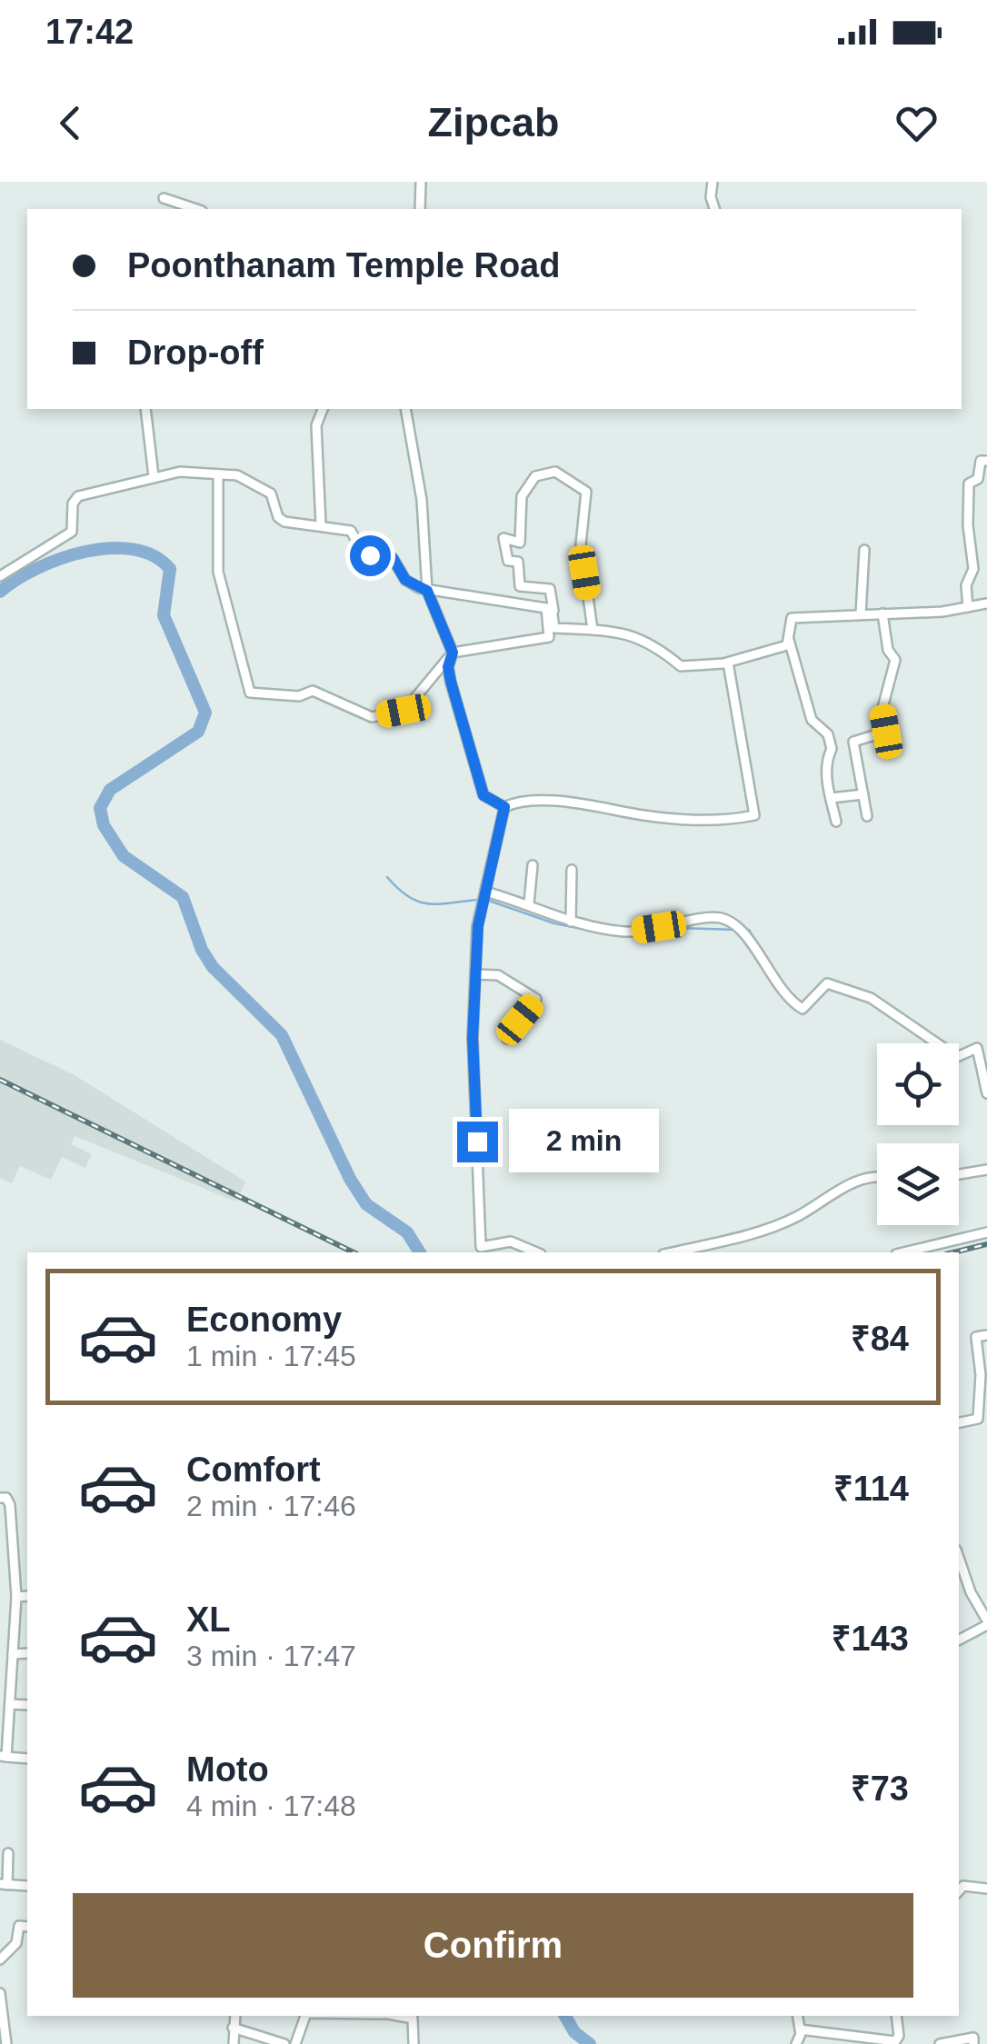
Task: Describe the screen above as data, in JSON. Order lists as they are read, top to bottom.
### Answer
{
  "page": {
    "status": "17:42",
    "header": "Zipcab",
    "banner": ["Poonthanam Temple Road", "Drop-off"],
    "bubble": "2 min",
    "list": [
      {
        "name": "Economy",
        "note": "1 min · 17:45",
        "value": "₹84"
      },
      {
        "name": "Comfort",
        "note": "2 min · 17:46",
        "value": "₹114"
      },
      {
        "name": "XL",
        "note": "3 min · 17:47",
        "value": "₹143"
      },
      {
        "name": "Moto",
        "note": "4 min · 17:48",
        "value": "₹73"
      }
    ],
    "buttons": "Confirm"
  }
}
